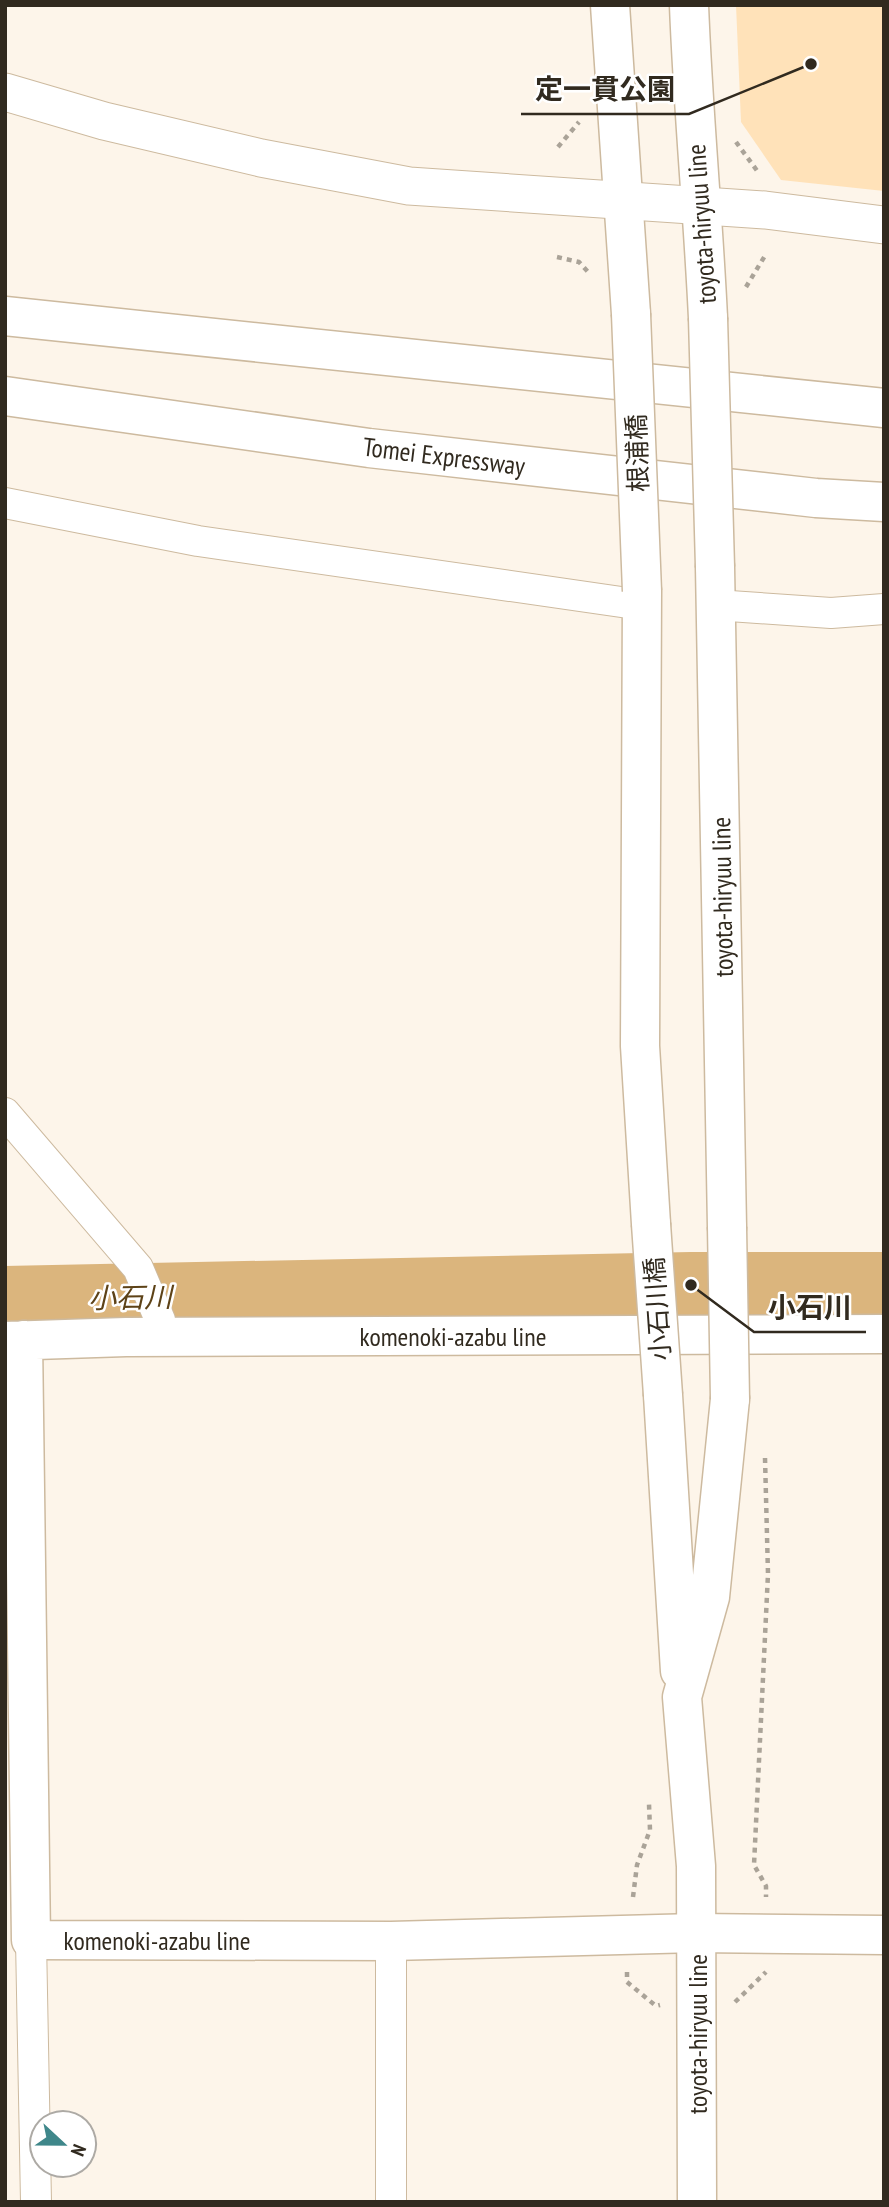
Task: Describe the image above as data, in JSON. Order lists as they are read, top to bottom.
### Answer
{
  "streets": {
    "main road": [
      "toyota-hiryuu line",
      "根浦橋",
      "Tomei Expressway",
      "小石川橋",
      "komenoki-azabu line"
    ]
  },
  "crossings": [
    ["toyota-hiryuu line", "小石川橋"],
    ["toyota-hiryuu line", "komenoki-azabu line"],
    ["根浦橋", "小石川橋"]
  ],
  "water": ["小石川"],
  "places": ["定一貫公園", "小石川"],
  "north": "right"
}
